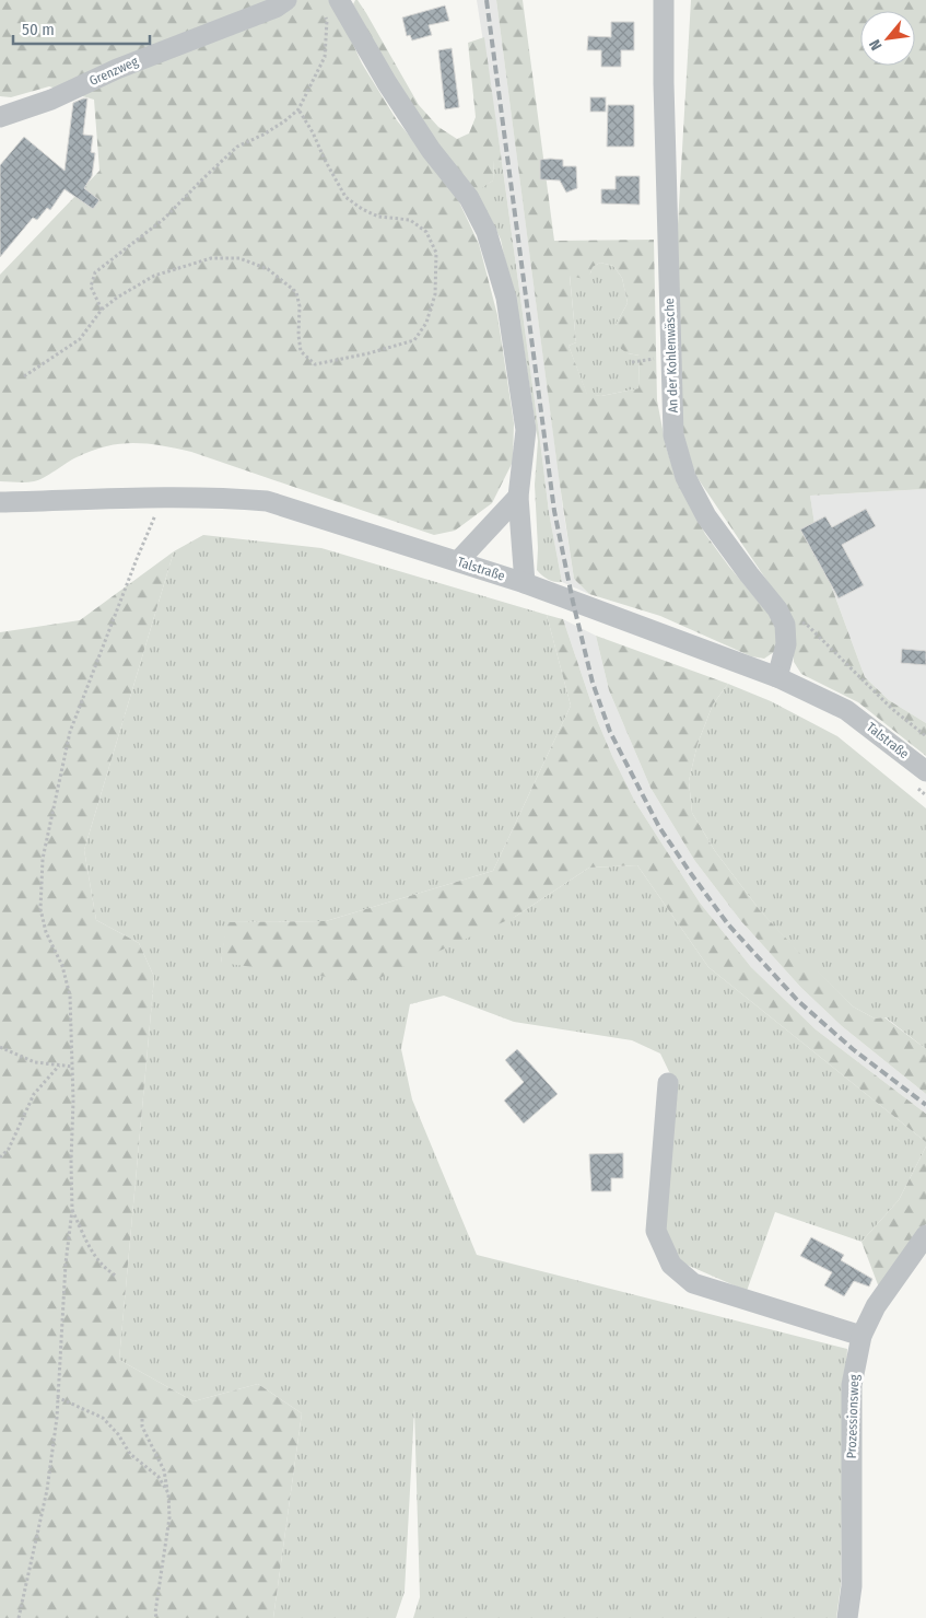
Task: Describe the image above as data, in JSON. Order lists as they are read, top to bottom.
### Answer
{
  "streets": {
    "street": [
      "Grenzweg",
      "An der Kohlenwäsche",
      "Talstraße",
      "Prozessionsweg"
    ]
  },
  "crossings": [
    ["An der Kohlenwäsche", "Talstraße"]
  ],
  "scale_bar": "50 m",
  "north": "bottom left"
}
